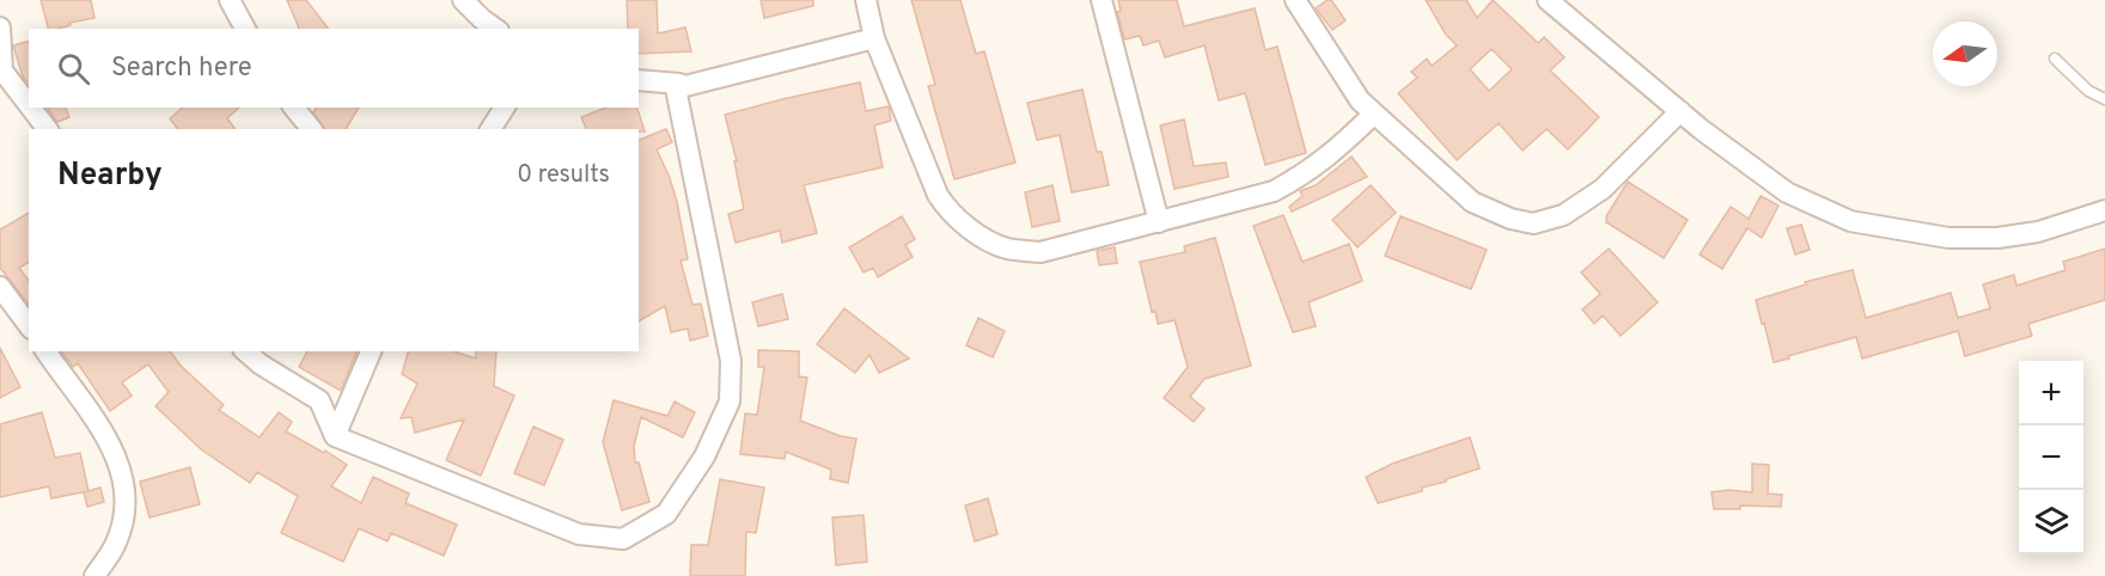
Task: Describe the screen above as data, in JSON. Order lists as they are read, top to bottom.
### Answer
{
  "north": "left",
  "page": {
    "search": "Search here",
    "heading": ["Nearby", "0 results"],
    "map_buttons": ["+", "−"]
  }
}
